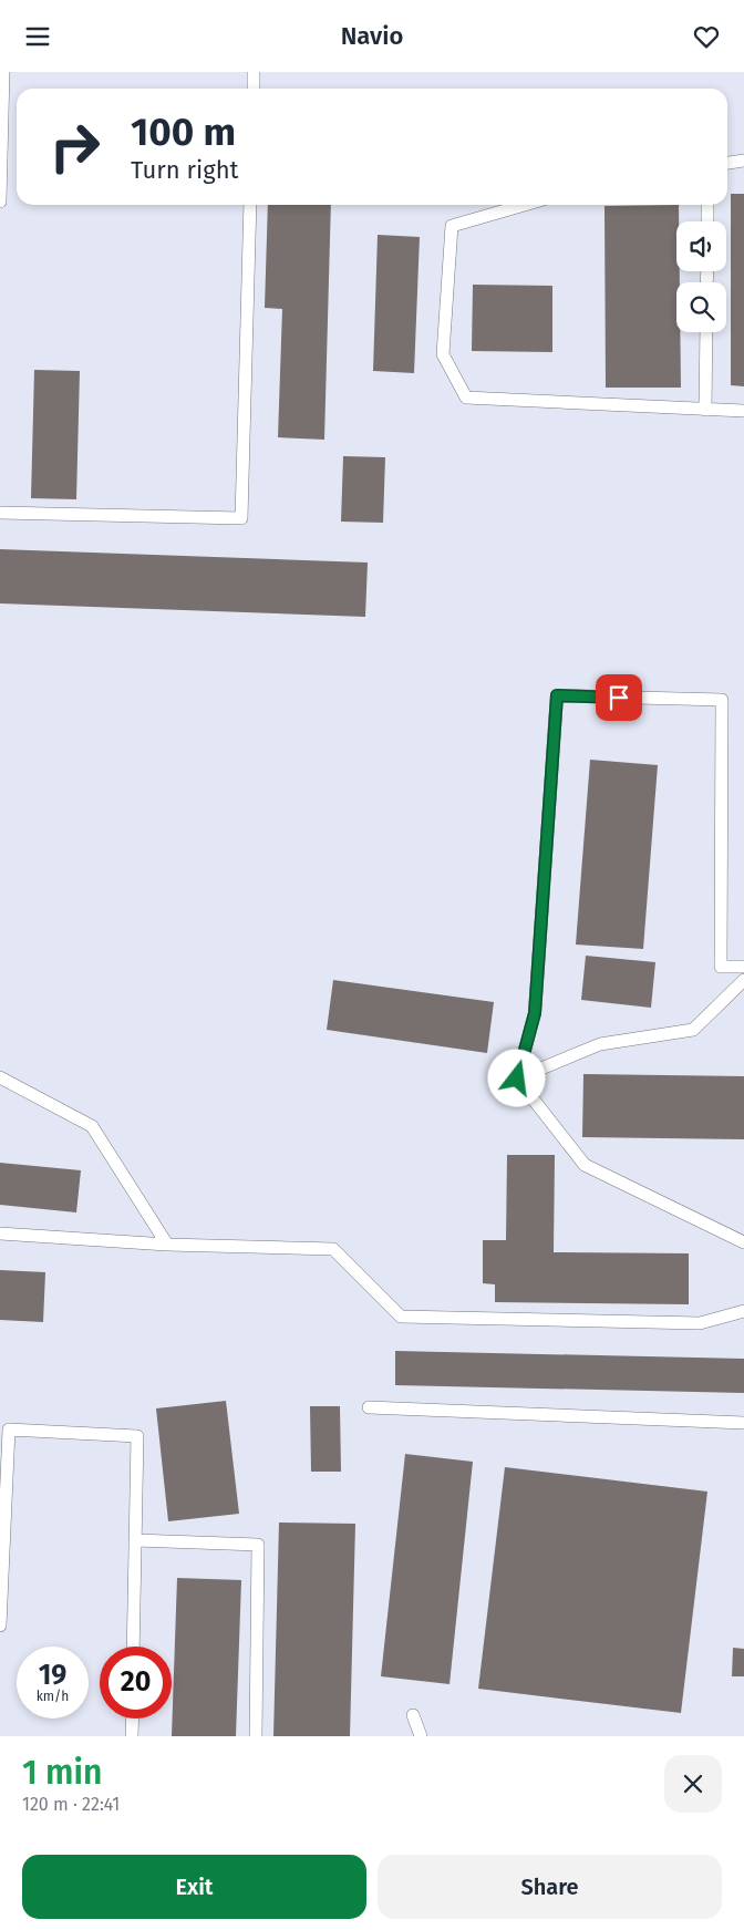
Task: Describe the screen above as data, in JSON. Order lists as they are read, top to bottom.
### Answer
{
  "page": {
    "header": "Navio",
    "turn": ["100 m", "Turn right"],
    "speed": "19 km/h",
    "limit": "20",
    "heading": ["1 min", "120 m · 22:41"],
    "buttons": ["Exit", "Share"]
  }
}
